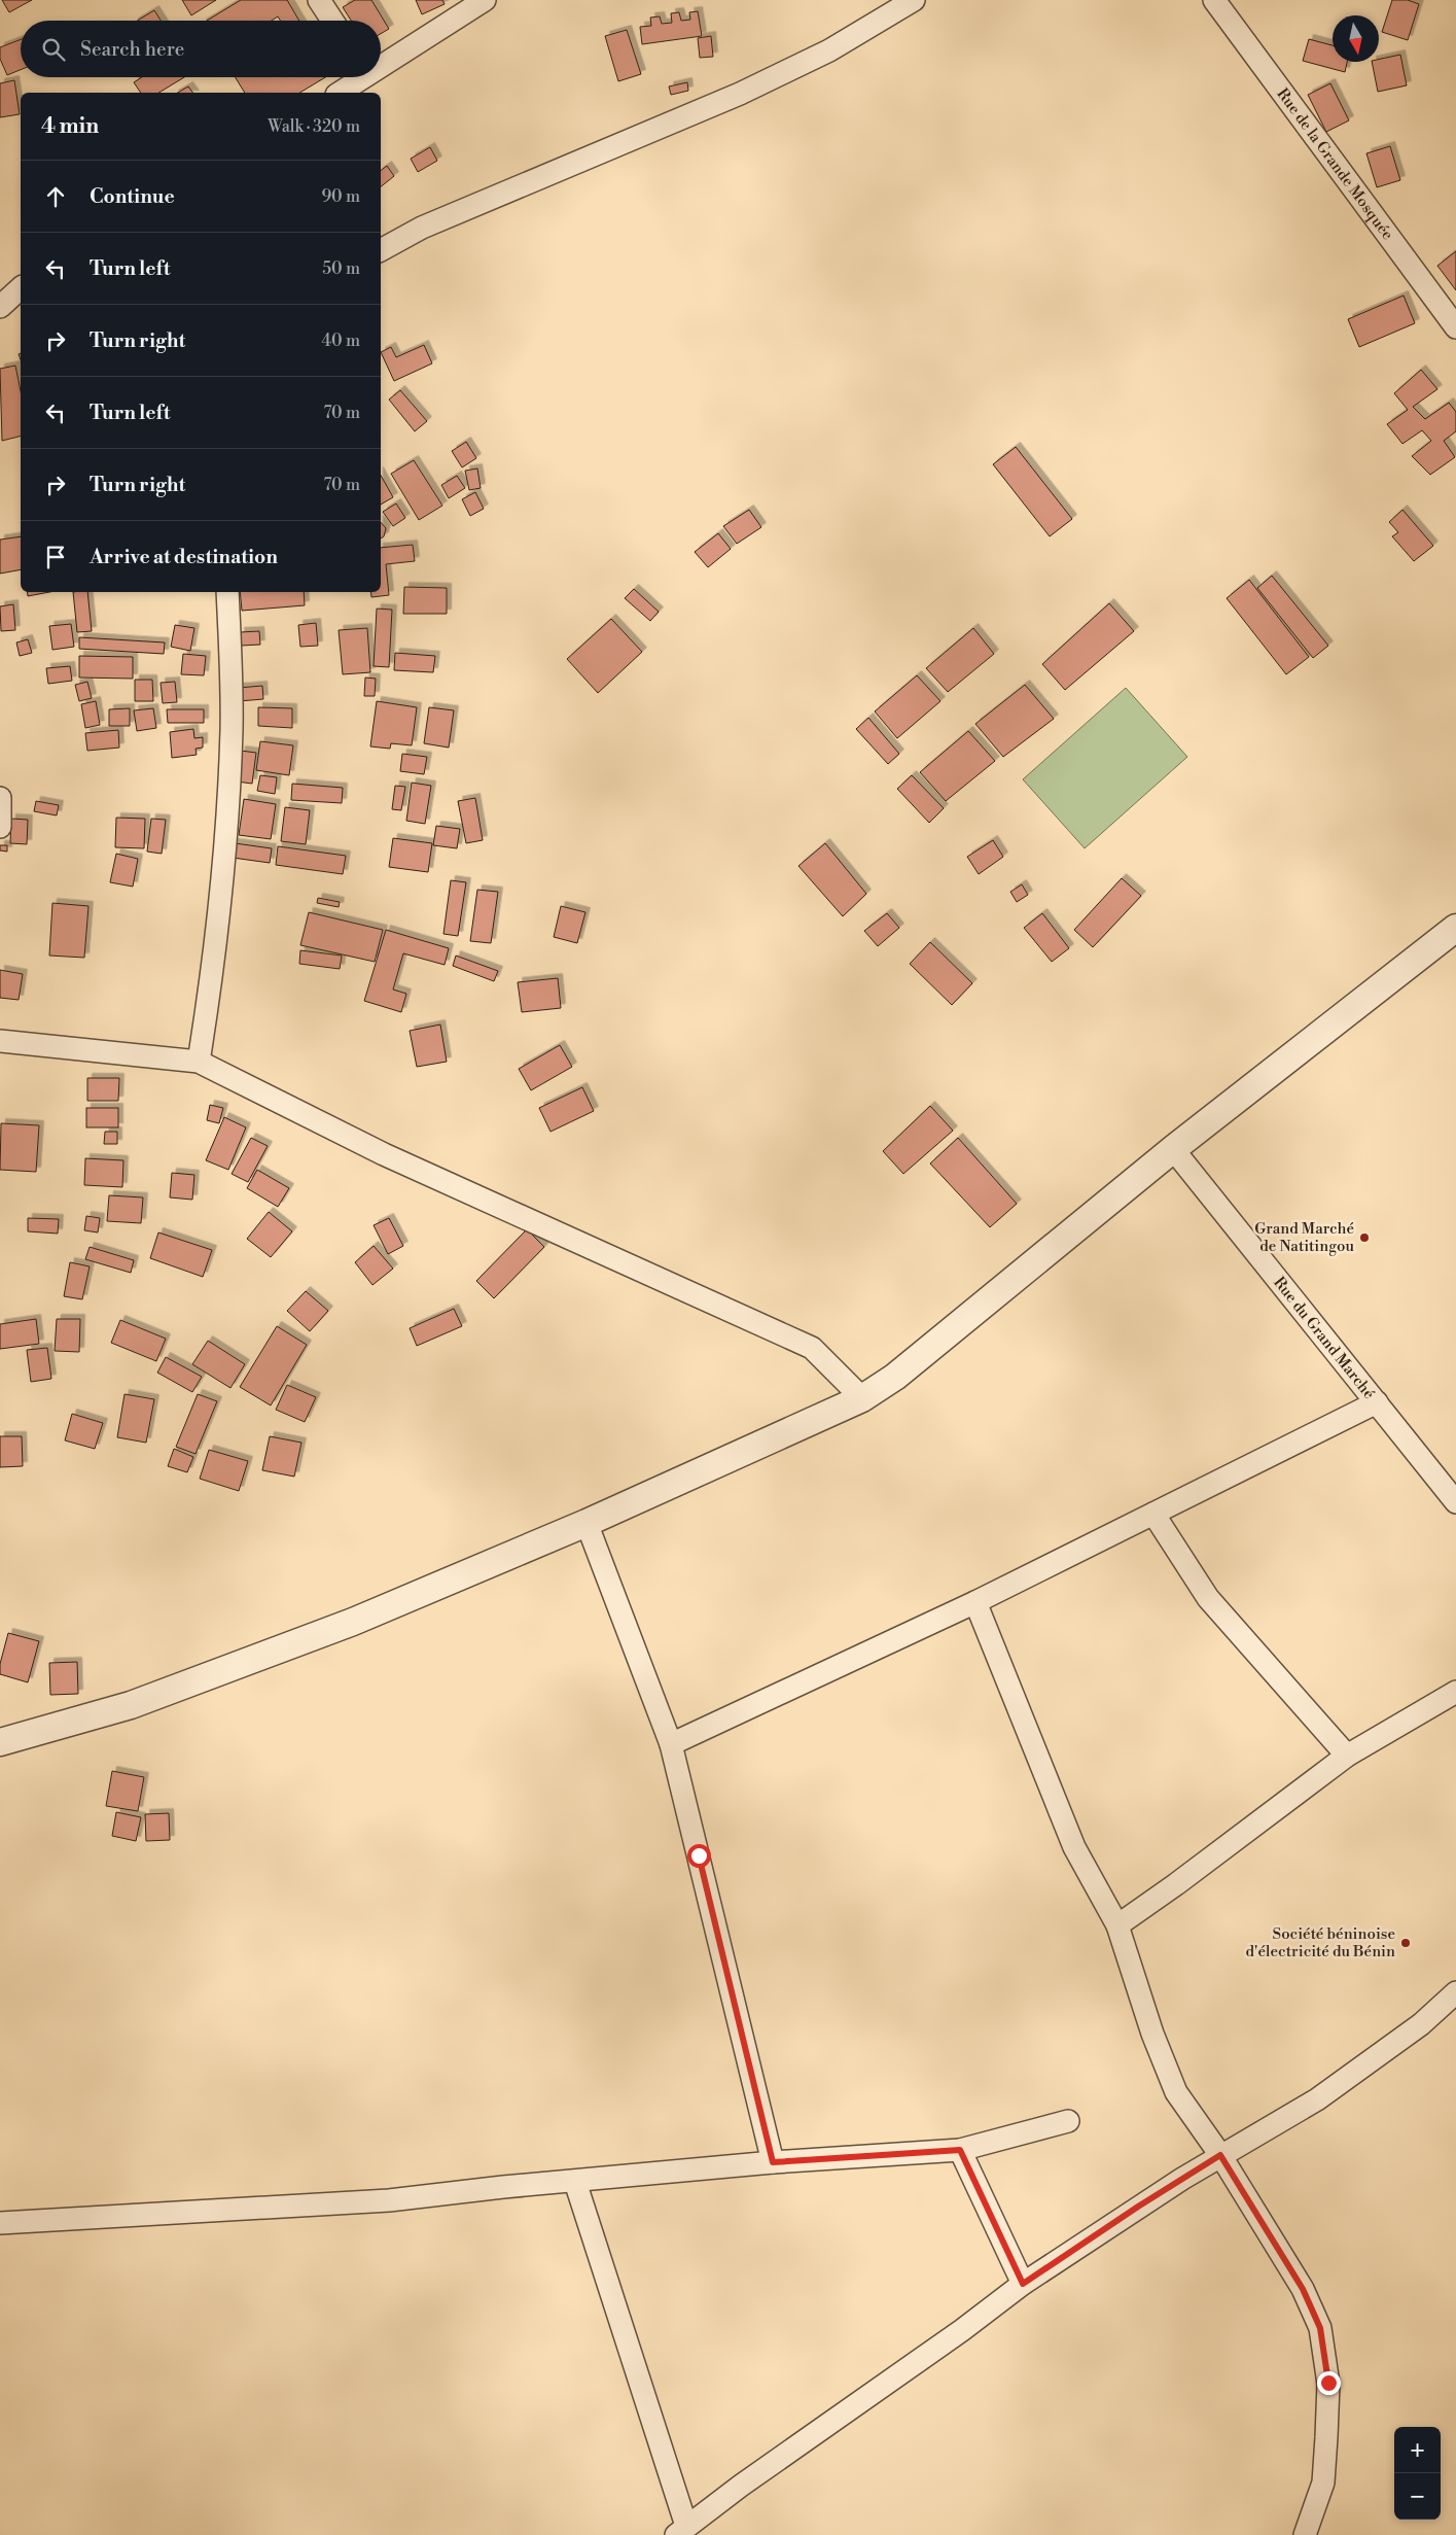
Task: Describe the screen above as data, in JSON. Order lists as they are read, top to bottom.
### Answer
{
  "streets": {
    "street": ["Rue de la Grande Mosquée", "Rue du Grand Marché"]
  },
  "places": ["Grand Marché de Natitingou", "Société béninoise d'électricité du Bénin"],
  "north": "bottom",
  "page": {
    "search": "Search here",
    "heading": ["4 min", "Walk · 320 m"],
    "list": [
      ["Continue", "90 m"],
      ["Turn left", "50 m"],
      ["Turn right", "40 m"],
      ["Turn left", "70 m"],
      ["Turn right", "70 m"],
      "Arrive at destination"
    ],
    "map_buttons": ["+", "−"]
  }
}
